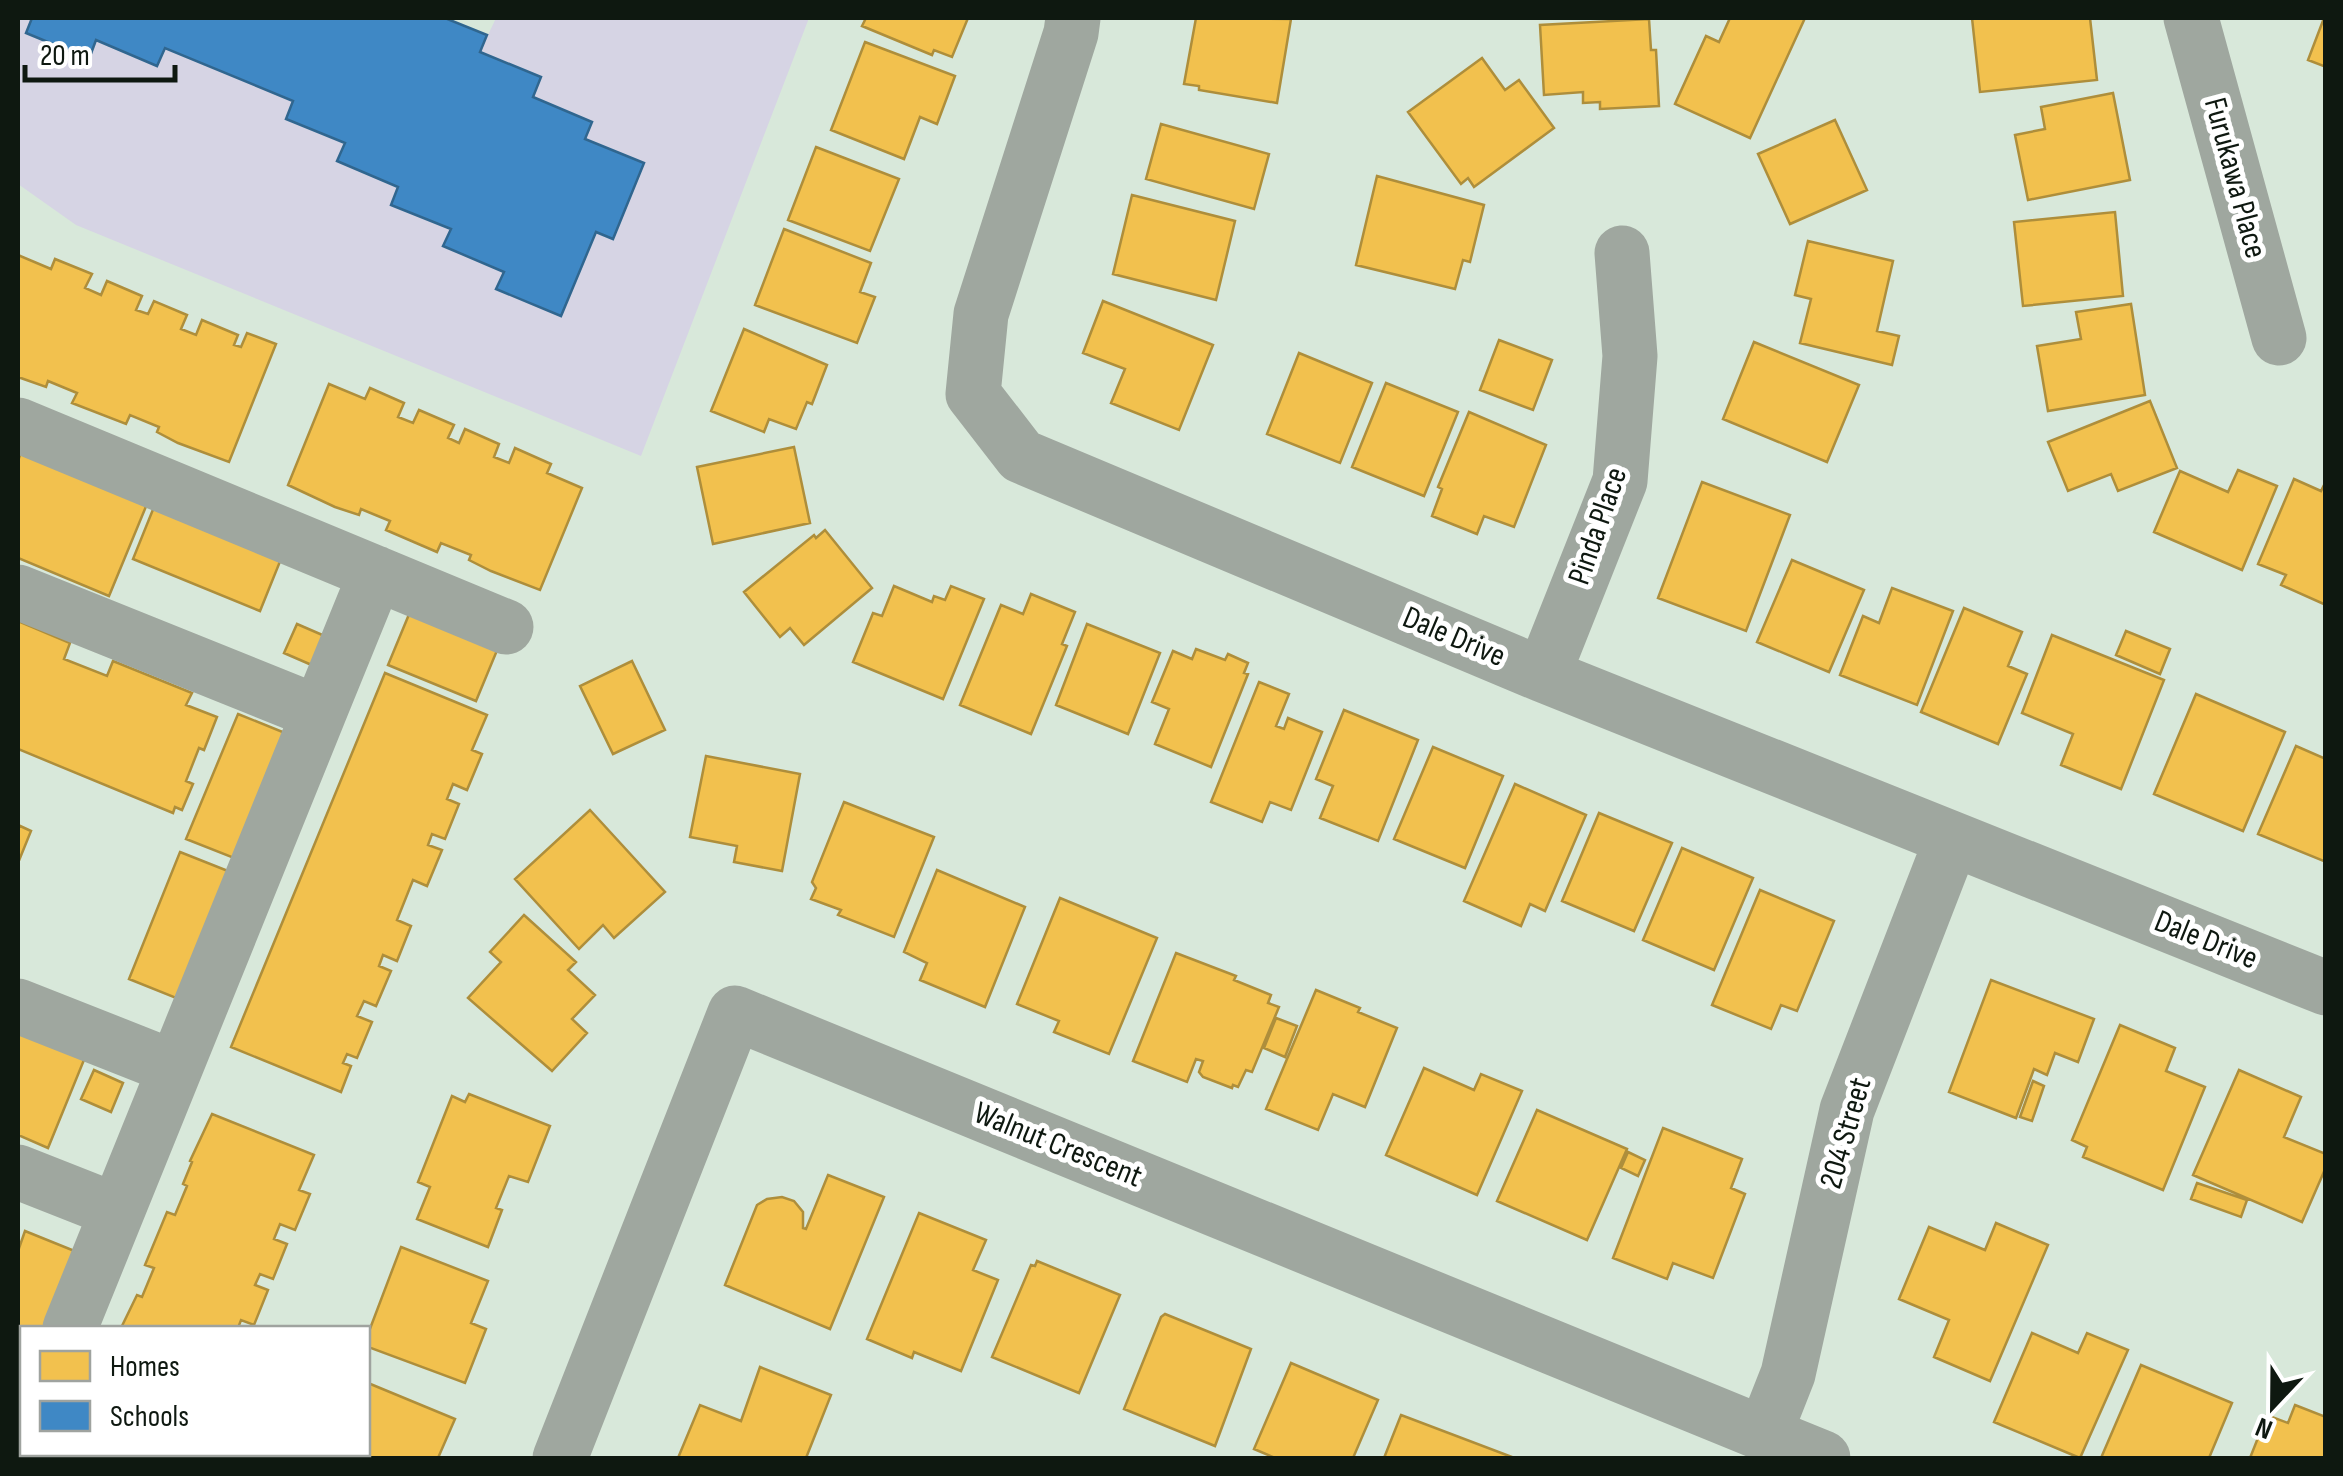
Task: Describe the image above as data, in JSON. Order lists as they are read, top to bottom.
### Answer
{
  "streets": {
    "street": [
      "Furukawa Place",
      "Pinda Place",
      "Dale Drive",
      "204 Street",
      "Walnut Crescent"
    ]
  },
  "crossings": [
    ["Pinda Place", "Dale Drive"],
    ["Dale Drive", "204 Street"],
    ["204 Street", "Walnut Crescent"]
  ],
  "legend": ["Homes", "Schools"],
  "scale_bar": "20 m",
  "north": "bottom"
}
